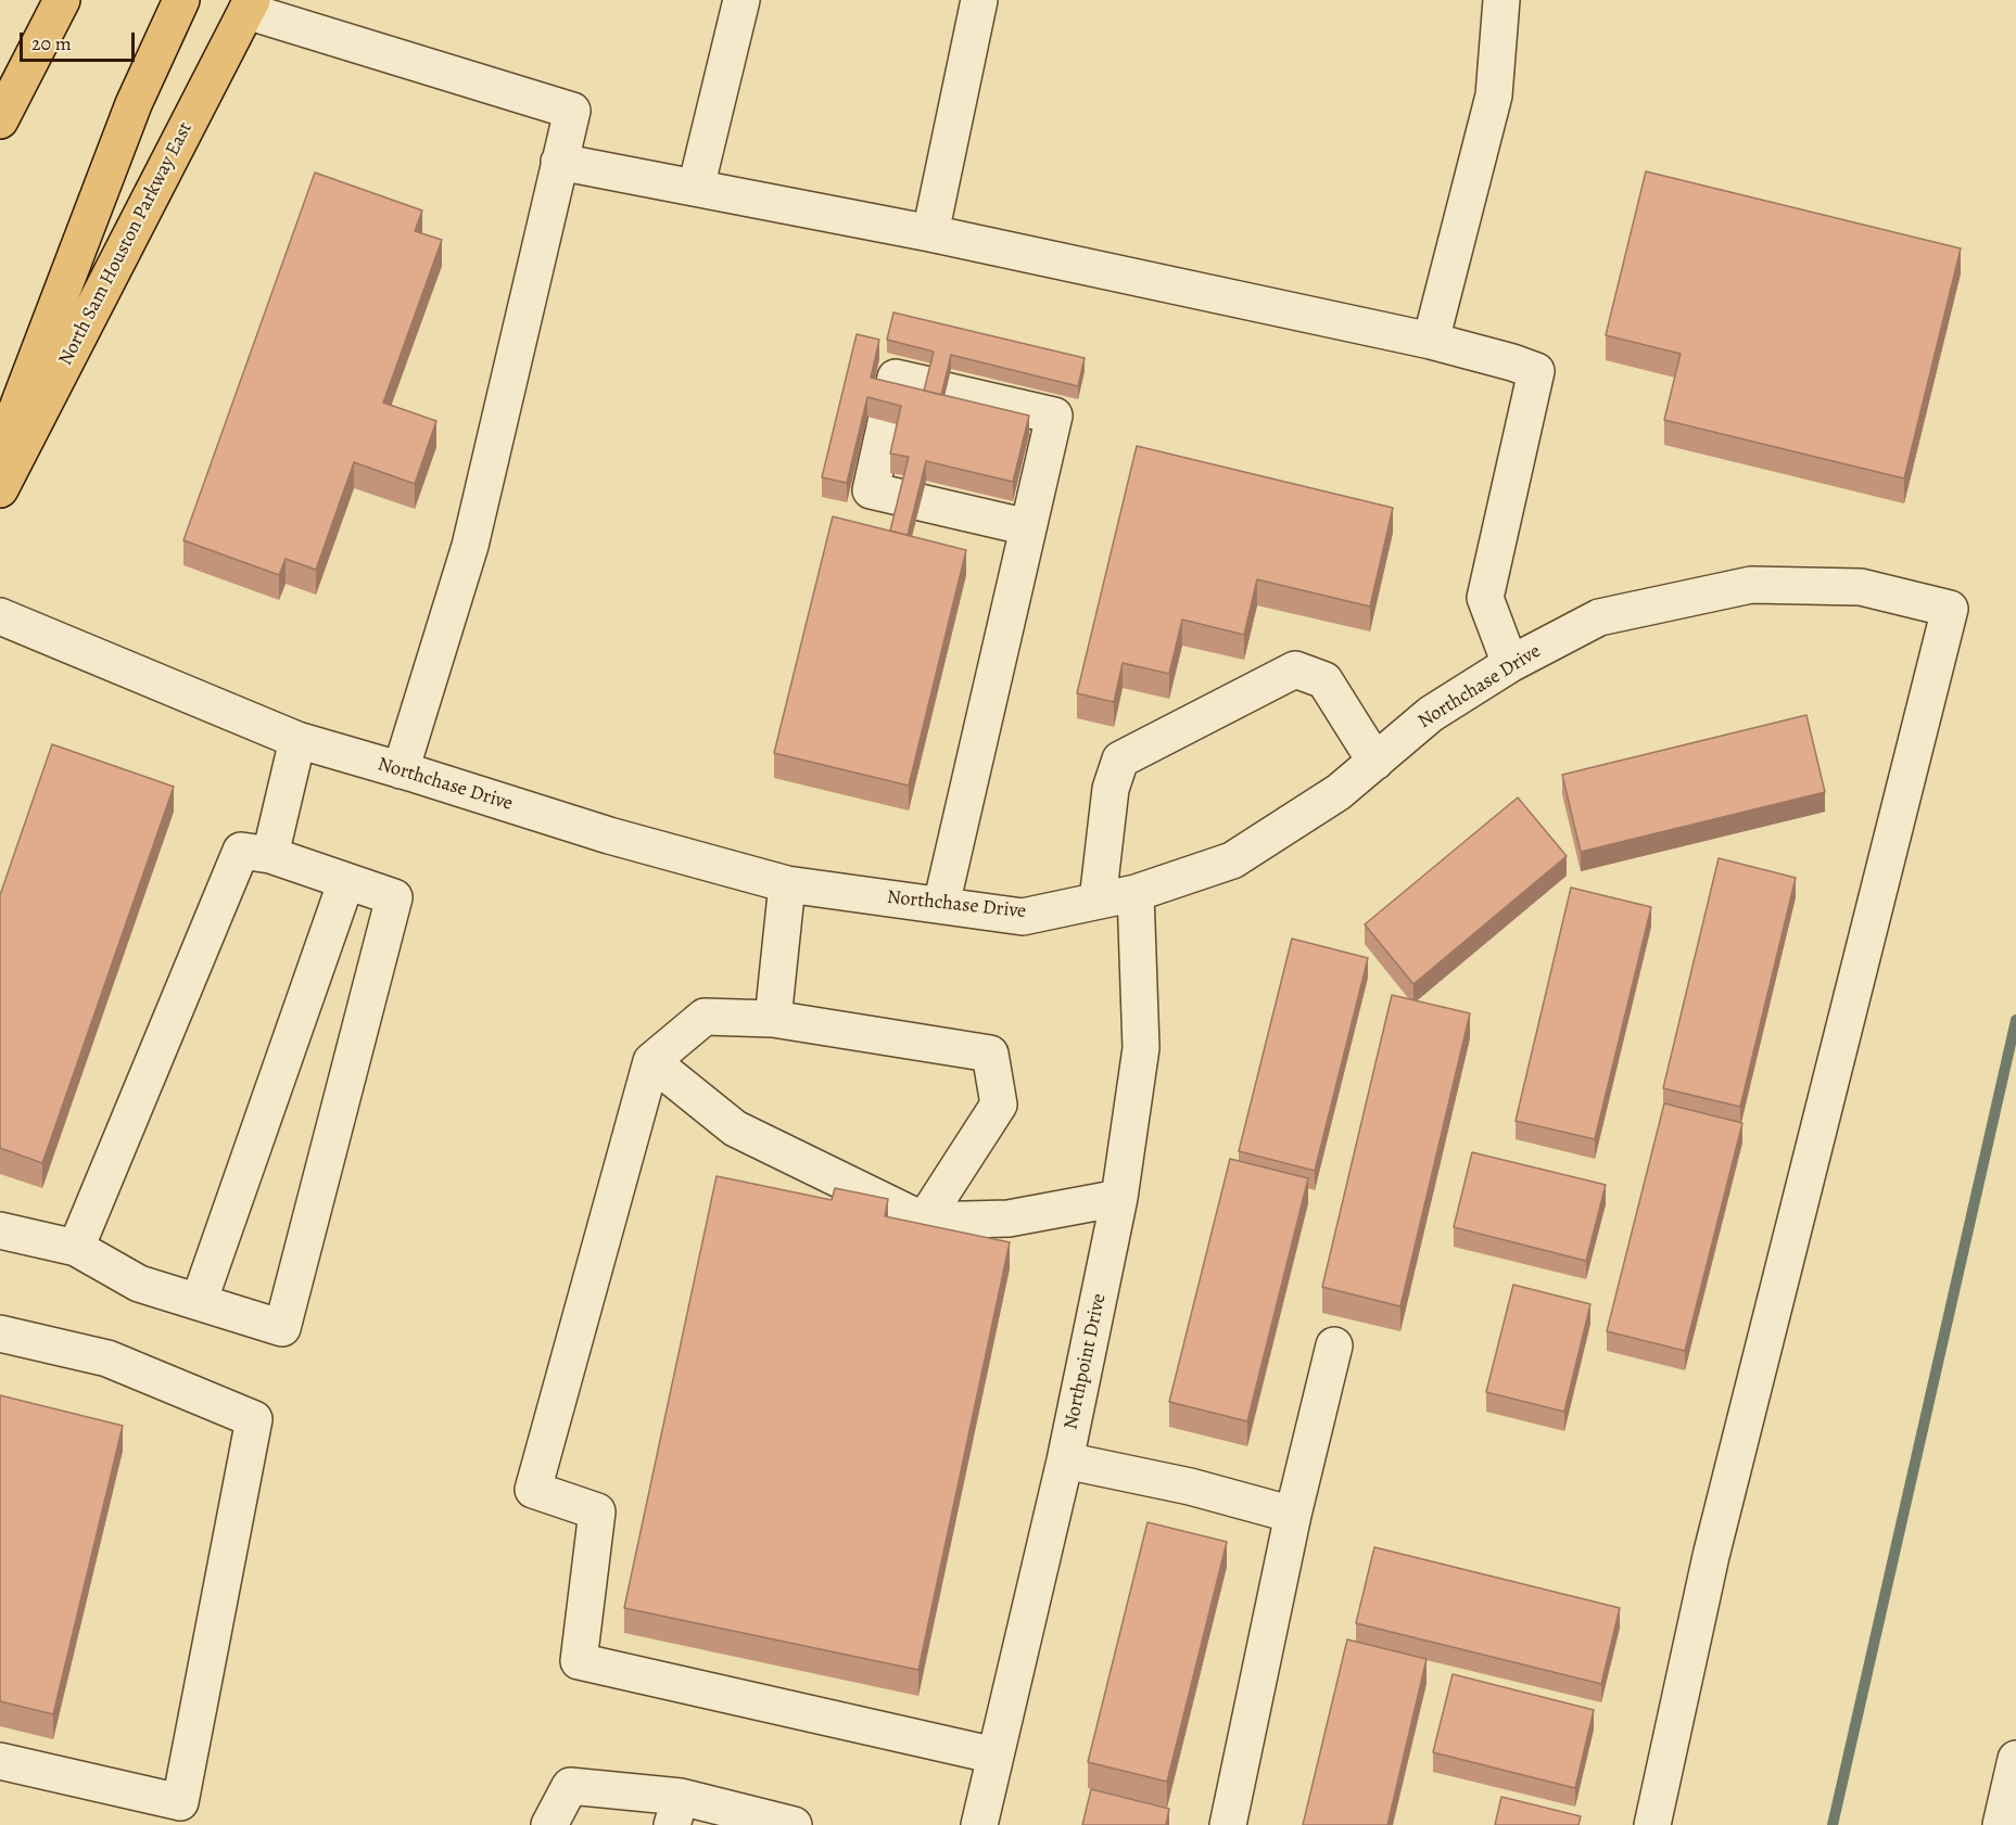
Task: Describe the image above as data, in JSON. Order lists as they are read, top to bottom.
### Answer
{
  "streets": {
    "main road": ["North Sam Houston Parkway East"],
    "street": ["Northchase Drive", "Northpoint Drive"]
  },
  "crossings": [
    ["Northchase Drive", "Northpoint Drive"]
  ],
  "scale_bar": "20 m"
}
